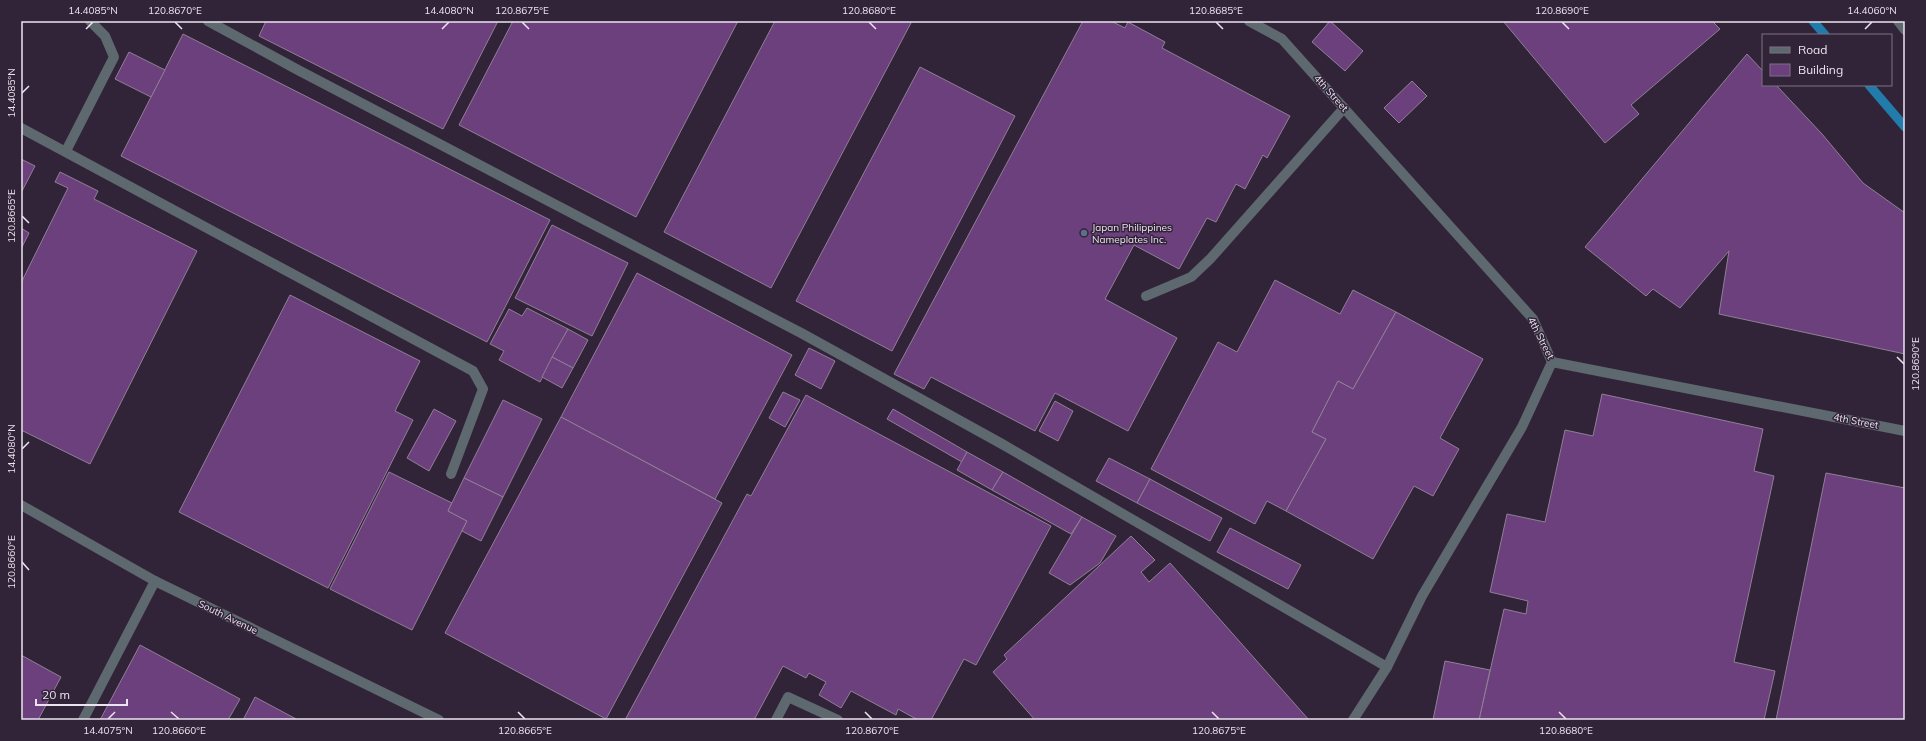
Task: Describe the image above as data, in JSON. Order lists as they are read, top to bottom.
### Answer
{
  "streets": {
    "street": ["4th Street", "South Avenue"]
  },
  "places": ["Japan Philippines Nameplates Inc."],
  "legend": ["Road", "Building"],
  "scale_bar": "20 m",
  "coordinates": [
    "14.4085°N",
    "120.8670°E",
    "14.4080°N",
    "120.8675°E",
    "120.8680°E",
    "120.8685°E",
    "120.8690°E",
    "14.4060°N",
    "120.8665°E",
    "120.8660°E",
    "14.4075°N"
  ]
}
